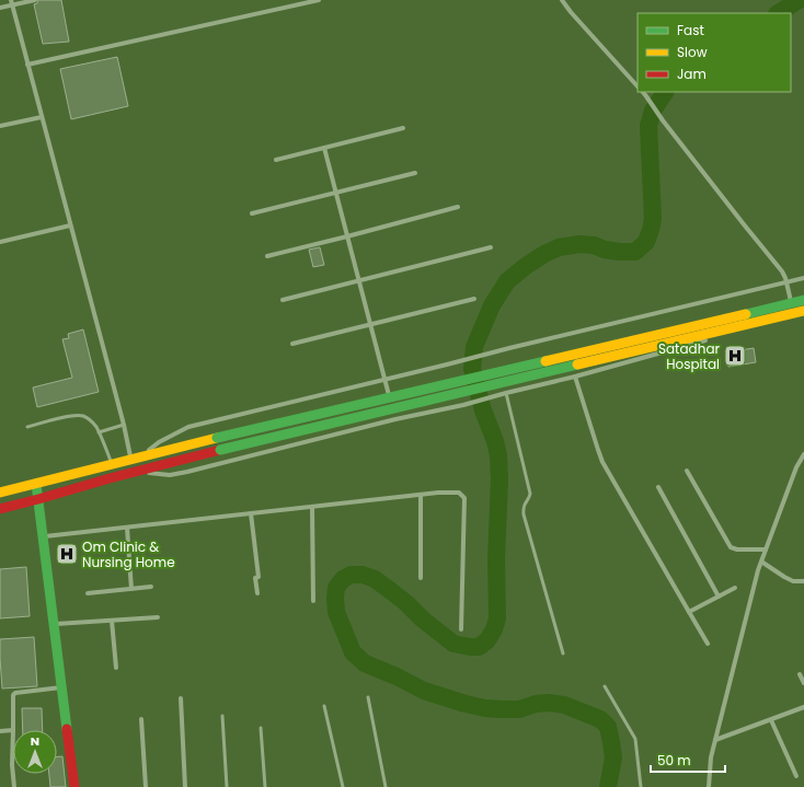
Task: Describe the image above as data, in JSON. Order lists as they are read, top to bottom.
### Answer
{
  "places": {
    "hospital": ["Satadhar Hospital", "Om Clinic & Nursing Home"]
  },
  "legend": ["Fast", "Slow", "Jam"],
  "scale_bar": "50 m",
  "north": "top"
}
